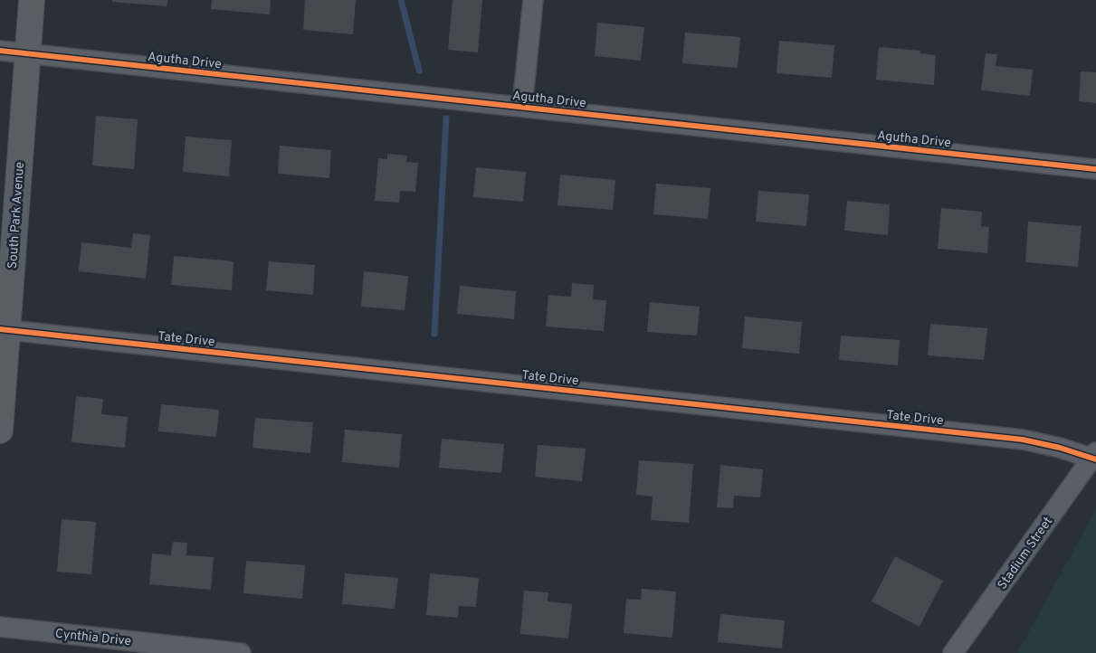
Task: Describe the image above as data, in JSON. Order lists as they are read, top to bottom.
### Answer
{
  "streets": {
    "street": [
      "Agutha Drive",
      "South Park Avenue",
      "Tate Drive",
      "Stadium Street",
      "Cynthia Drive"
    ]
  },
  "crossings": [
    ["Agutha Drive", "South Park Avenue"],
    ["South Park Avenue", "Tate Drive"],
    ["Tate Drive", "Stadium Street"]
  ]
}
